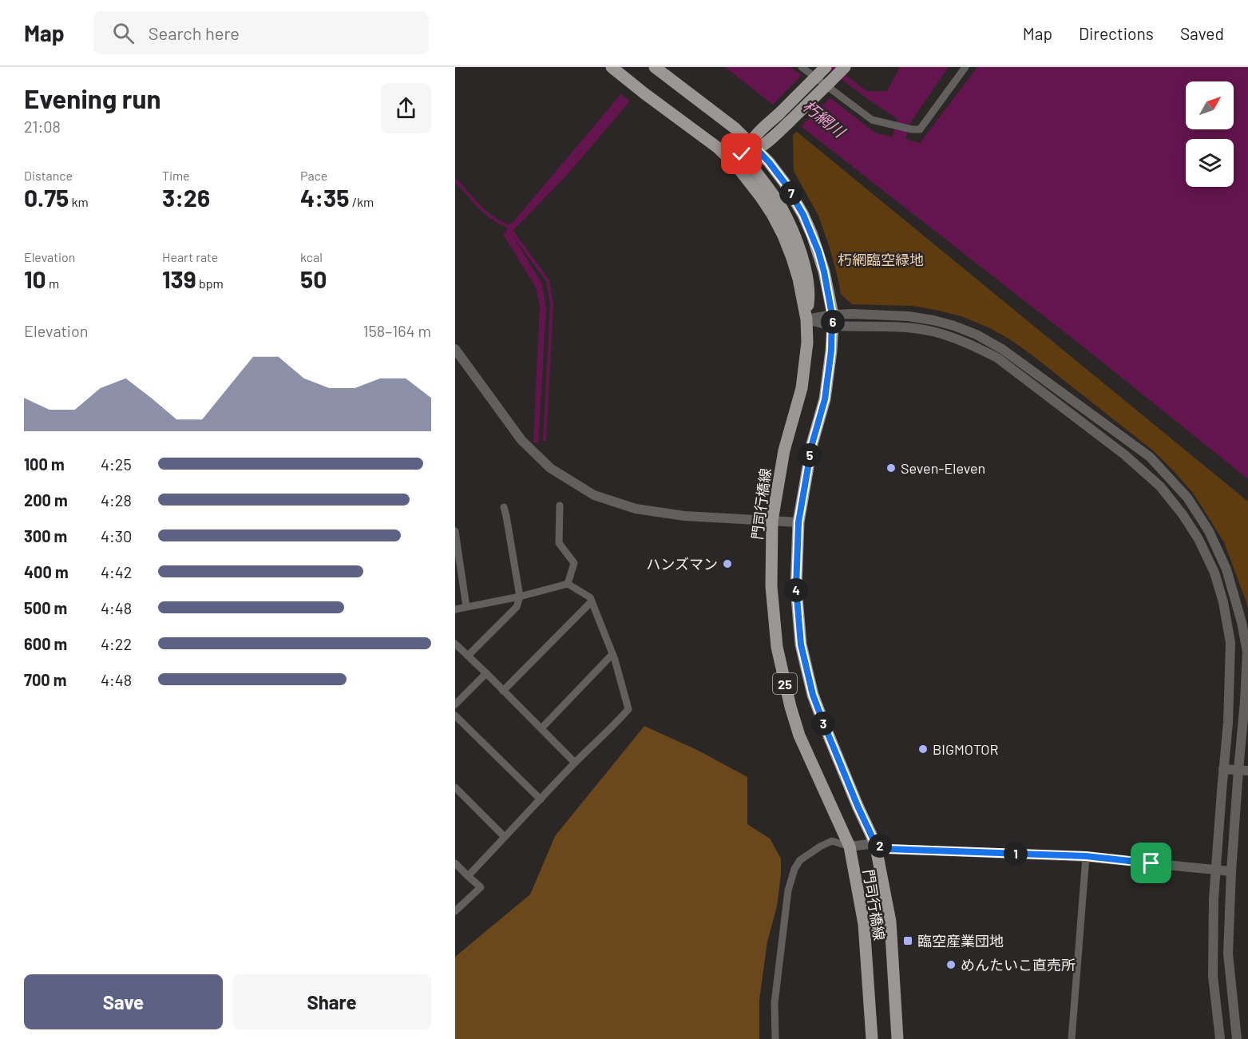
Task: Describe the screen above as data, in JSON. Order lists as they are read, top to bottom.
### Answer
{
  "streets": {
    "main road": ["門司行橋線", "25"]
  },
  "water": ["朽網川"],
  "parks": ["朽網臨空緑地"],
  "places": {
    "other": [
      "Seven-Eleven",
      "ハンズマン",
      "BIGMOTOR",
      "めんたいこ直売所"
    ],
    "transit": ["臨空産業団地"]
  },
  "north": "top right",
  "page": {
    "header": "Map",
    "search": "Search here",
    "nav": ["Map", "Directions", "Saved"],
    "heading": ["Evening run", "21:08"],
    "stats": [
      ["Distance", "0.75 km"],
      ["Time", "3:26"],
      ["Pace", "4:35 /km"],
      ["Elevation", "10 m"],
      ["Heart rate", "139 bpm"],
      ["kcal", "50"]
    ],
    "pins": [
      "7",
      "6",
      "5",
      "4",
      "3",
      "2",
      "1"
    ],
    "chart": ["Elevation", "158–164 m"],
    "list": [
      {
        "name": "100 m",
        "note": "4:25"
      },
      {
        "name": "200 m",
        "note": "4:28"
      },
      {
        "name": "300 m",
        "note": "4:30"
      },
      {
        "name": "400 m",
        "note": "4:42"
      },
      {
        "name": "500 m",
        "note": "4:48"
      },
      {
        "name": "600 m",
        "note": "4:22"
      },
      {
        "name": "700 m",
        "note": "4:48"
      }
    ],
    "buttons": ["Save", "Share"]
  }
}
